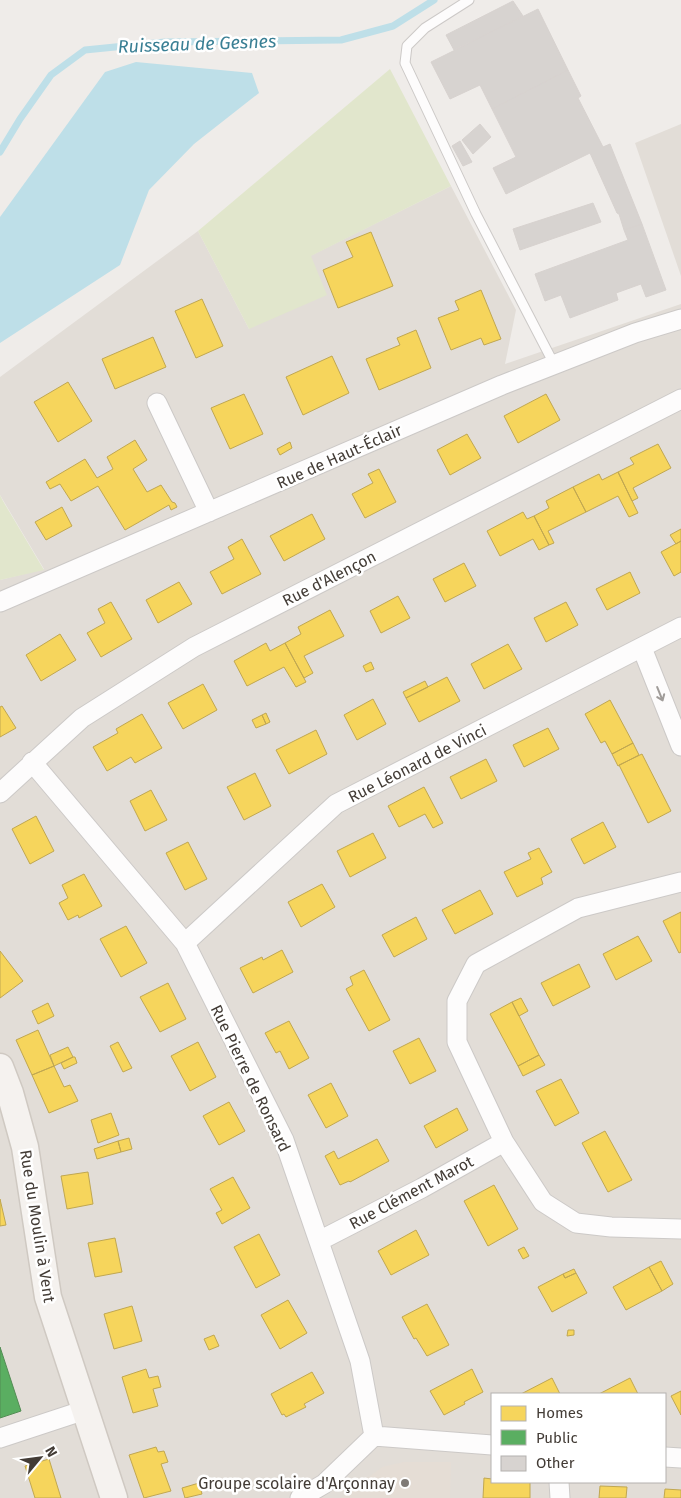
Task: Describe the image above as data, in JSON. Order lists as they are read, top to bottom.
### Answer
{
  "streets": {
    "street": [
      "Rue de Haut-Éclair",
      "Rue d'Alençon",
      "Rue Léonard de Vinci",
      "Rue Pierre de Ronsard",
      "Rue Clément Marot",
      "Rue du Moulin à Vent"
    ]
  },
  "crossings": [
    ["Rue d'Alençon", "Rue Pierre de Ronsard"],
    ["Rue Léonard de Vinci", "Rue Pierre de Ronsard"],
    ["Rue Pierre de Ronsard", "Rue Clément Marot"]
  ],
  "water": ["Ruisseau de Gesnes"],
  "places": ["Groupe scolaire d'Arçonnay"],
  "legend": ["Homes", "Public", "Other"],
  "north": "top right"
}
